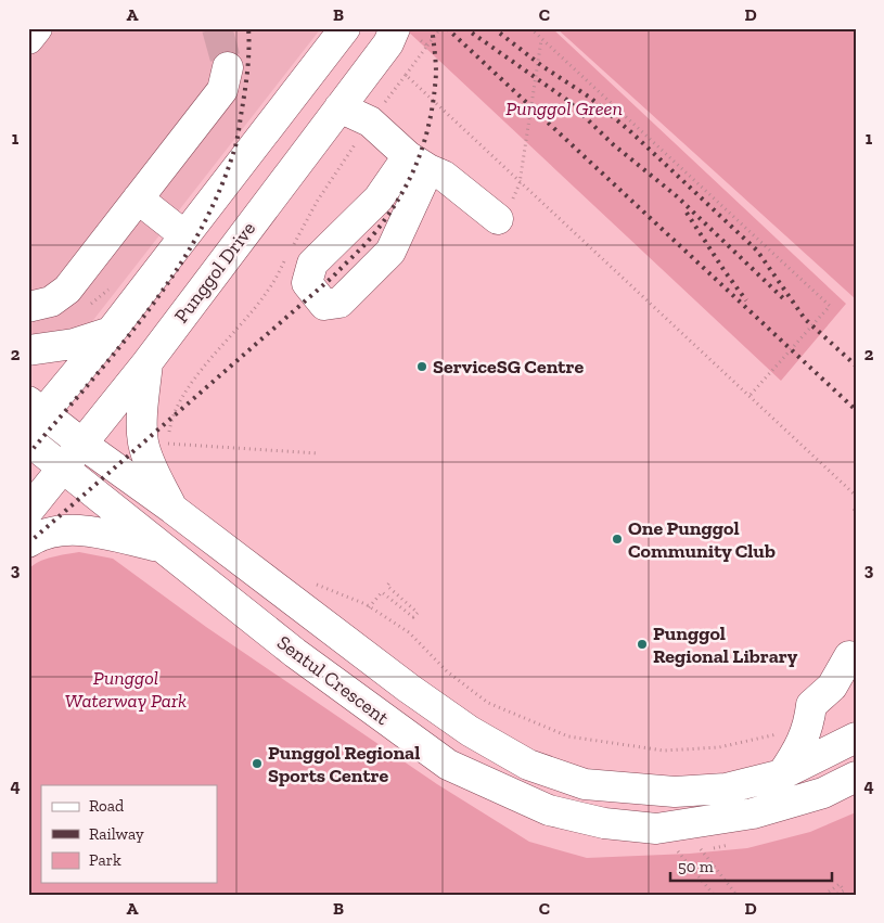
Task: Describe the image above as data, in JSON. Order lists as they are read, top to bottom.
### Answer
{
  "streets": {
    "street": ["Punggol Drive", "Sentul Crescent"]
  },
  "crossings": [
    ["Punggol Drive", "Sentul Crescent"]
  ],
  "parks": ["Punggol Green", "Punggol Waterway Park"],
  "places": [
    "ServiceSG Centre",
    "One Punggol Community Club",
    "Punggol Regional Library",
    "Punggol Regional Sports Centre"
  ],
  "legend": ["Road", "Railway", "Park"],
  "scale_bar": "50 m",
  "grid": {
    "columns": [
      "A",
      "B",
      "C",
      "D"
    ],
    "rows": [
      "1",
      "2",
      "3",
      "4"
    ]
  }
}
